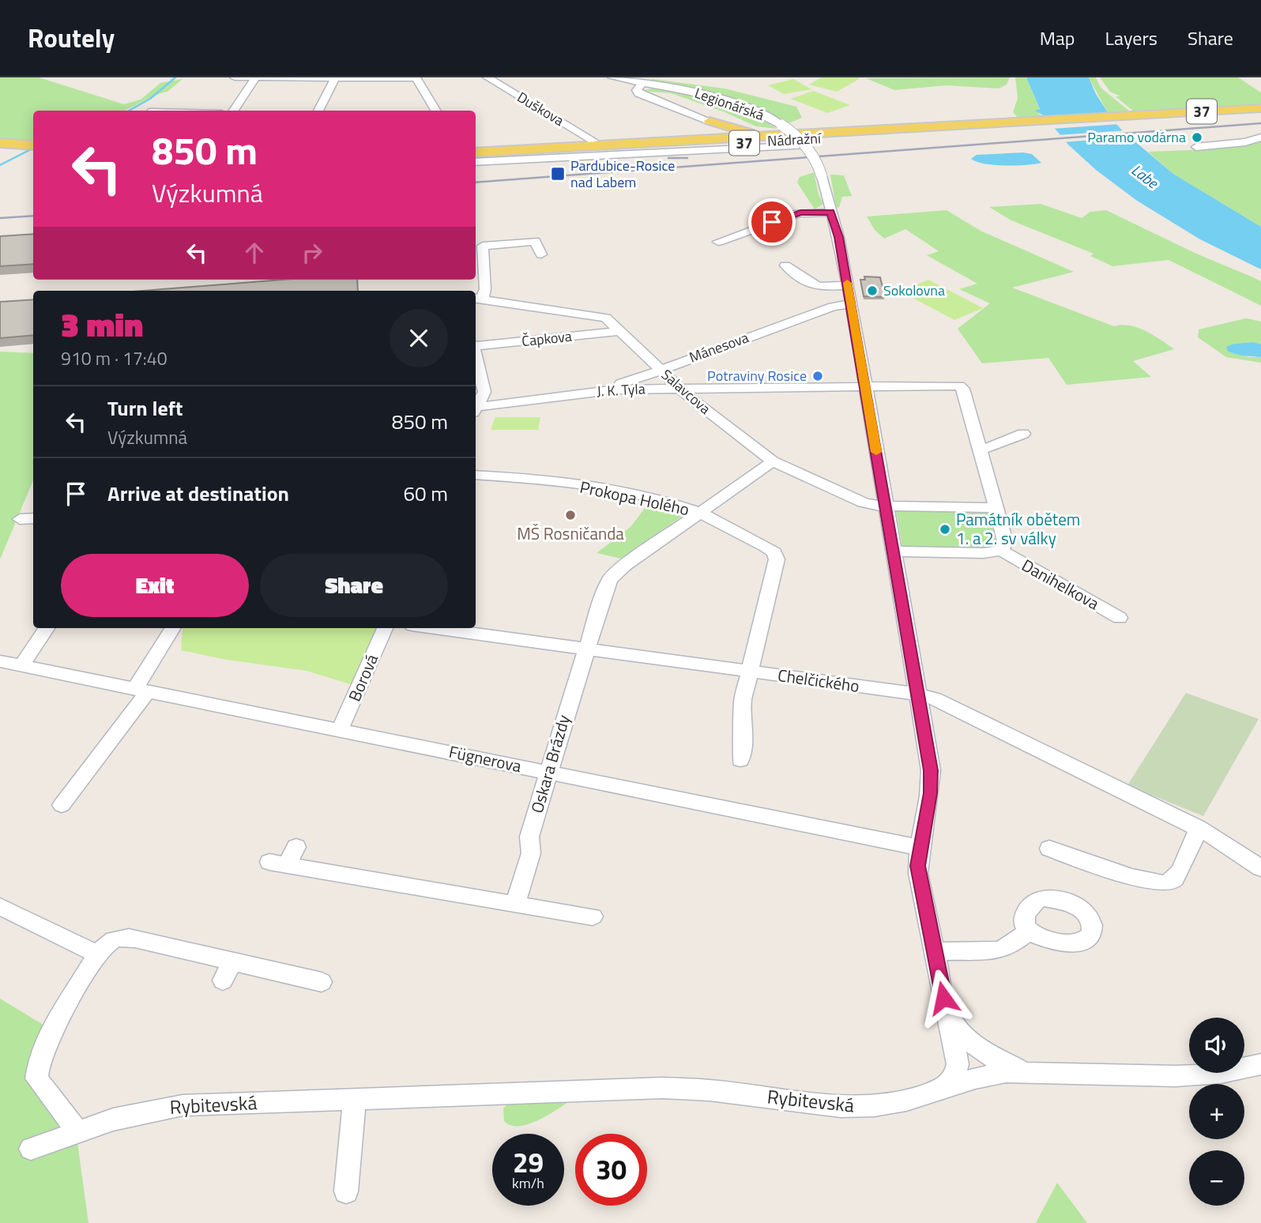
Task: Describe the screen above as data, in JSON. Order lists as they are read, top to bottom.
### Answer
{
  "streets": {
    "main road": ["37", "Nádražní"],
    "street": [
      "Legionářská",
      "Duškova",
      "Čapkova",
      "Mánesova",
      "J. K. Tyla",
      "Salavcova",
      "Prokopa Holého",
      "Danihelkova",
      "Borová",
      "Chelčického",
      "Fügnerova",
      "Oskara Brázdy",
      "Rybitevská"
    ]
  },
  "crossings": [
    ["37", "Nádražní"],
    ["Čapkova", "Salavcova"],
    ["Mánesova", "J. K. Tyla"],
    ["Mánesova", "Salavcova"],
    ["J. K. Tyla", "Salavcova"],
    ["Salavcova", "Oskara Brázdy"],
    ["Prokopa Holého", "Chelčického"],
    ["Prokopa Holého", "Oskara Brázdy"],
    ["Borová", "Fügnerova"],
    ["Chelčického", "Oskara Brázdy"],
    ["Fügnerova", "Oskara Brázdy"]
  ],
  "water": ["Labe"],
  "places": {
    "other": [
      "Paramo vodárna",
      "Sokolovna",
      "Potraviny Rosice",
      "MŠ Rosničanda",
      "Památník obětem 1. a 2. sv války"
    ],
    "transit": ["Pardubice-Rosice nad Labem"]
  },
  "page": {
    "header": "Routely",
    "nav": ["Map", "Layers", "Share"],
    "turn": ["850 m", "Výzkumná"],
    "heading": ["3 min", "910 m · 17:40"],
    "list": [
      {
        "name": "Turn left",
        "note": "Výzkumná",
        "value": "850 m"
      },
      {
        "name": "Arrive at destination",
        "value": "60 m"
      }
    ],
    "buttons": ["Exit", "Share"],
    "map_buttons": ["+", "−"],
    "speed": "29 km/h",
    "limit": "30"
  }
}
